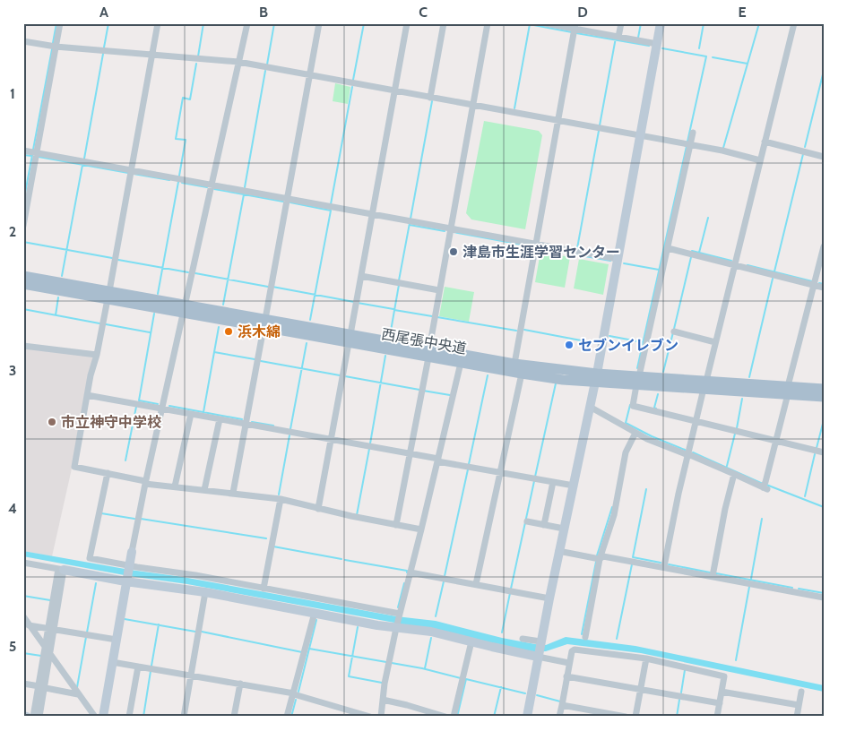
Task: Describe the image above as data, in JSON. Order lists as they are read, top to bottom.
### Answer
{
  "streets": {
    "main road": ["西尾張中央道"]
  },
  "places": [
    "津島市生涯学習センター",
    "浜木綿",
    "セブンイレブン",
    "市立神守中学校"
  ],
  "grid": {
    "columns": [
      "A",
      "B",
      "C",
      "D",
      "E"
    ],
    "rows": [
      "1",
      "2",
      "3",
      "4",
      "5"
    ]
  }
}
